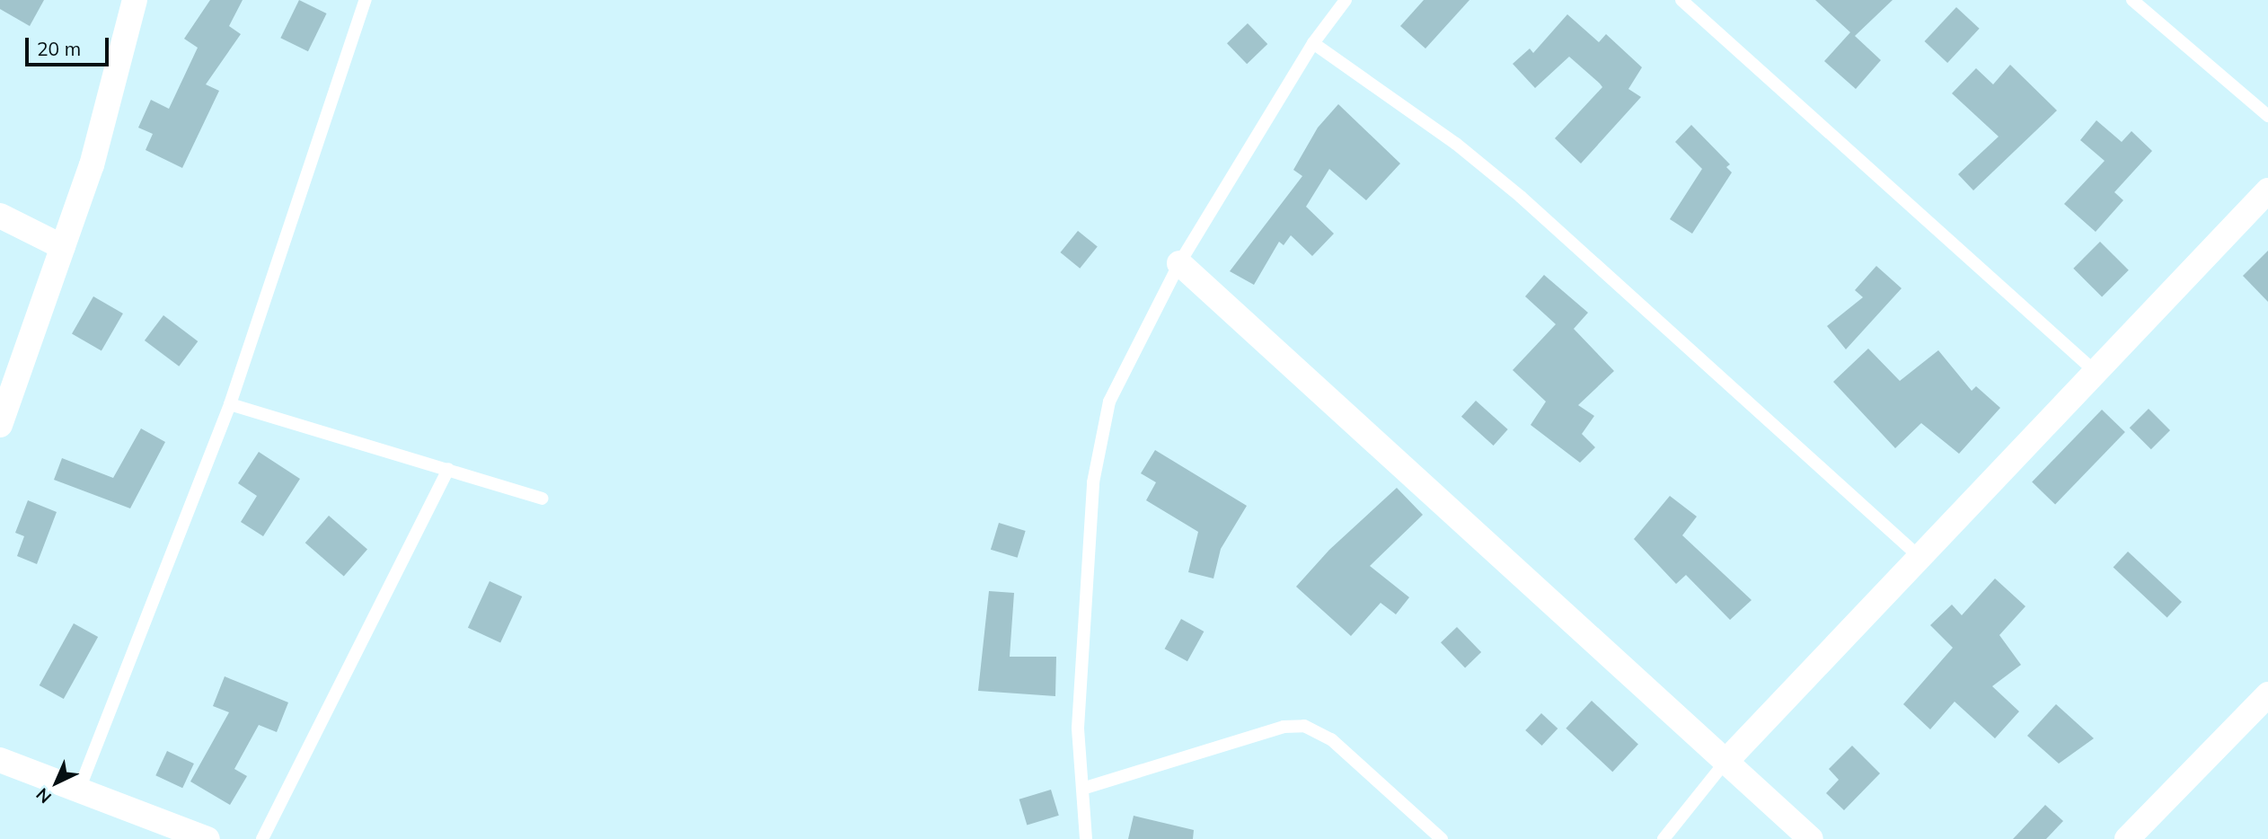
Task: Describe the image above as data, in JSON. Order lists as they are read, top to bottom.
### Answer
{
  "scale_bar": "20 m",
  "north": "bottom left"
}
